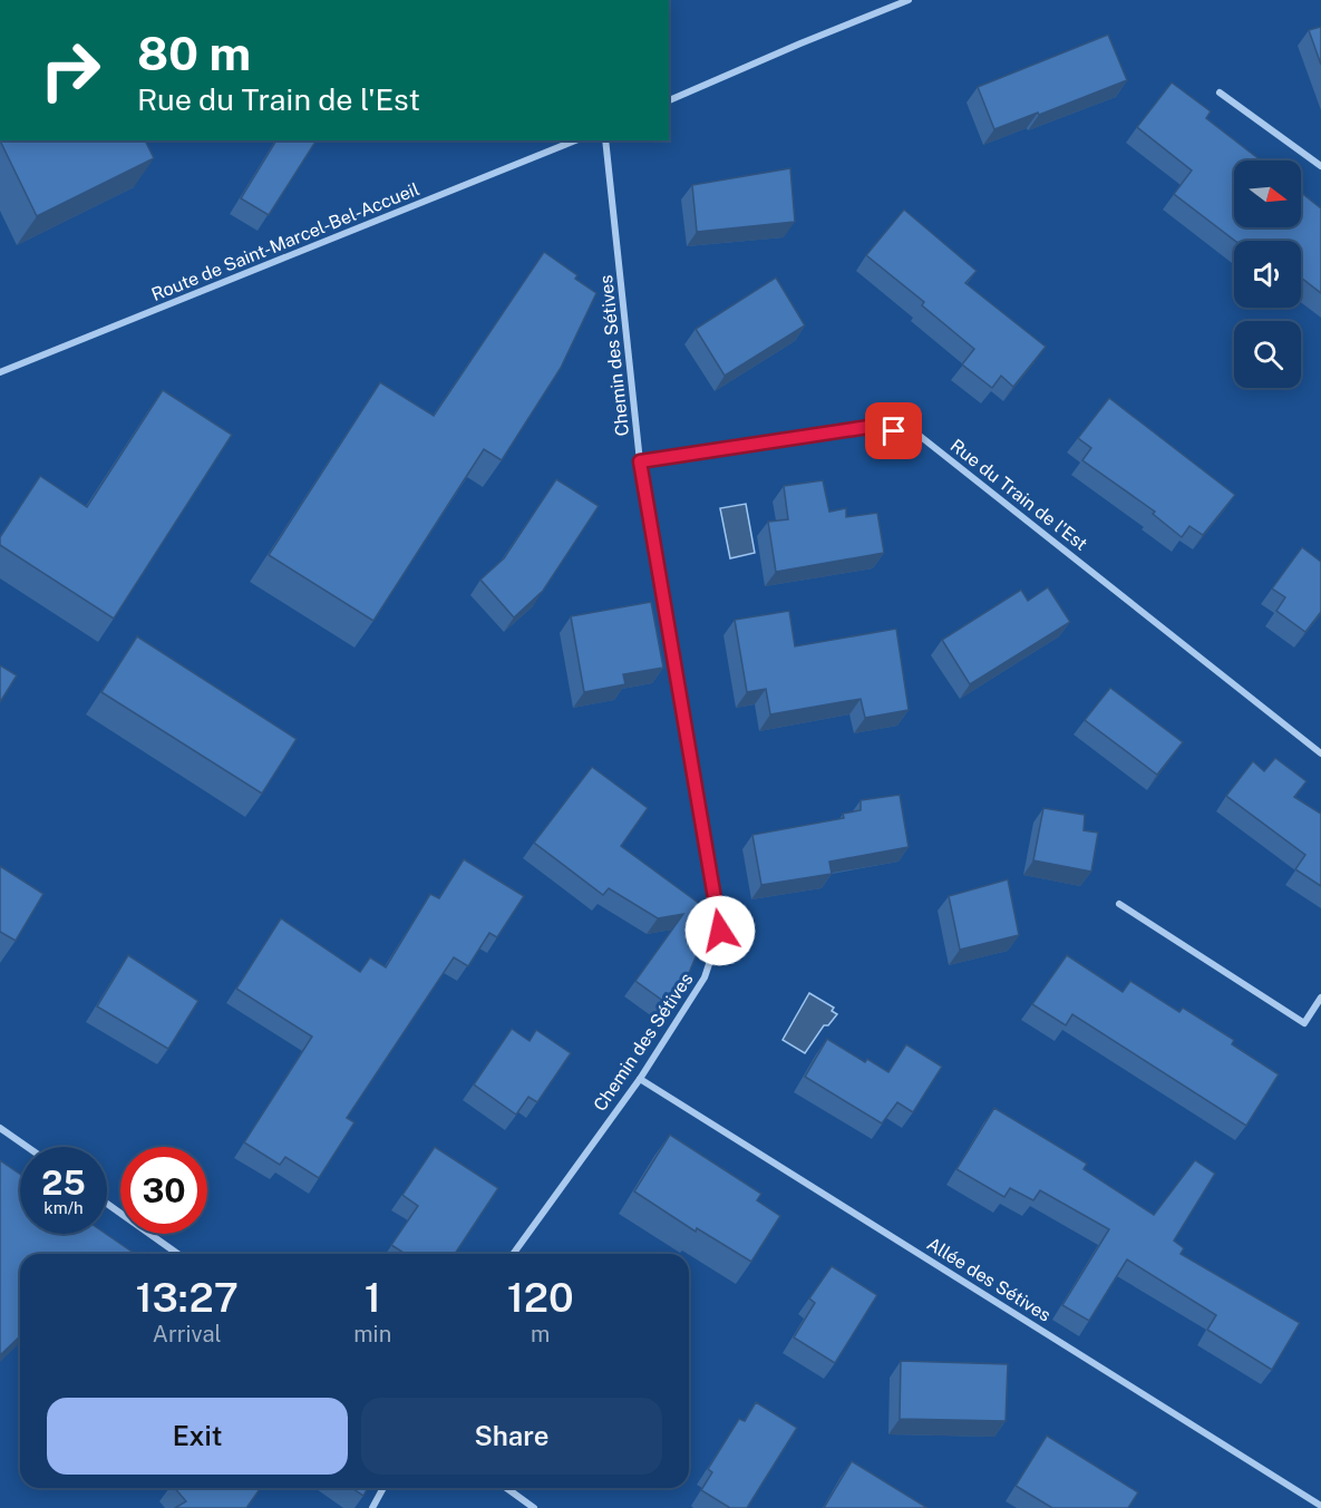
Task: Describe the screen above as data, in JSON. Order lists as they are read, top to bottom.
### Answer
{
  "streets": {
    "street": [
      "Route de Saint-Marcel-Bel-Accueil",
      "Chemin des Sétives",
      "Rue du Train de l'Est",
      "Allée des Sétives"
    ]
  },
  "crossings": [
    ["Chemin des Sétives", "Rue du Train de l'Est"],
    ["Chemin des Sétives", "Allée des Sétives"]
  ],
  "north": "right",
  "page": {
    "turn": ["80 m", "Rue du Train de l'Est"],
    "speed": "25 km/h",
    "limit": "30",
    "eta": [
      "13:27",
      "Arrival",
      "1",
      "min",
      "120",
      "m"
    ],
    "buttons": ["Exit", "Share"]
  }
}
